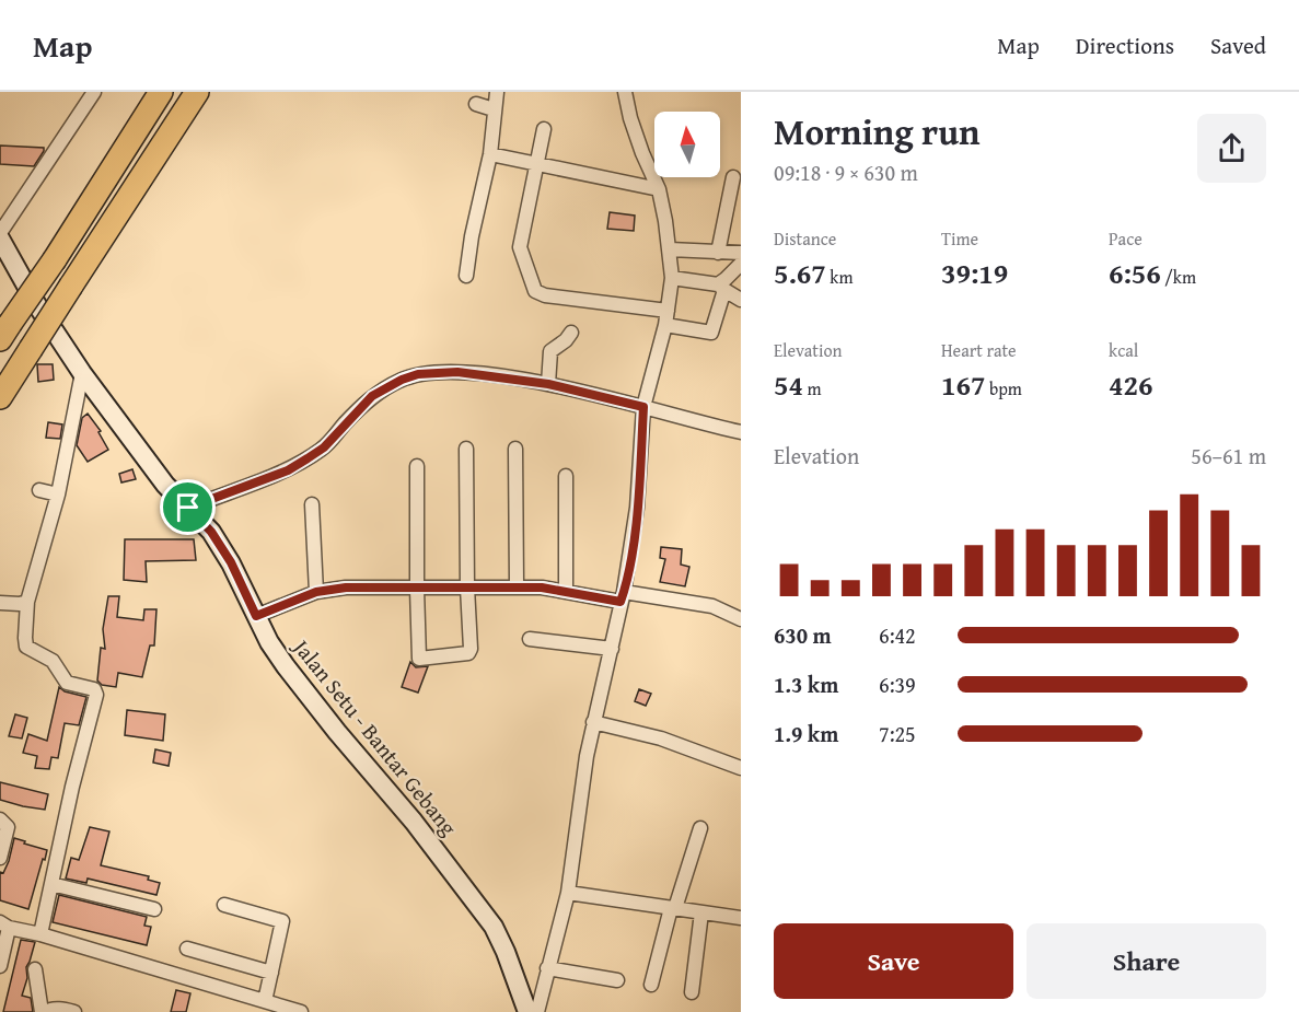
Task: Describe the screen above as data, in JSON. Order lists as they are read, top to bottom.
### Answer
{
  "streets": {
    "main road": ["Jalan Setu - Bantar Gebang"]
  },
  "north": "top",
  "page": {
    "header": "Map",
    "nav": ["Map", "Directions", "Saved"],
    "heading": ["Morning run", "09:18 · 9 × 630 m"],
    "stats": [
      ["Distance", "5.67 km"],
      ["Time", "39:19"],
      ["Pace", "6:56 /km"],
      ["Elevation", "54 m"],
      ["Heart rate", "167 bpm"],
      ["kcal", "426"]
    ],
    "chart": ["Elevation", "56–61 m"],
    "list": [
      {
        "name": "630 m",
        "note": "6:42"
      },
      {
        "name": "1.3 km",
        "note": "6:39"
      },
      {
        "name": "1.9 km",
        "note": "7:25"
      }
    ],
    "buttons": ["Save", "Share"]
  }
}
